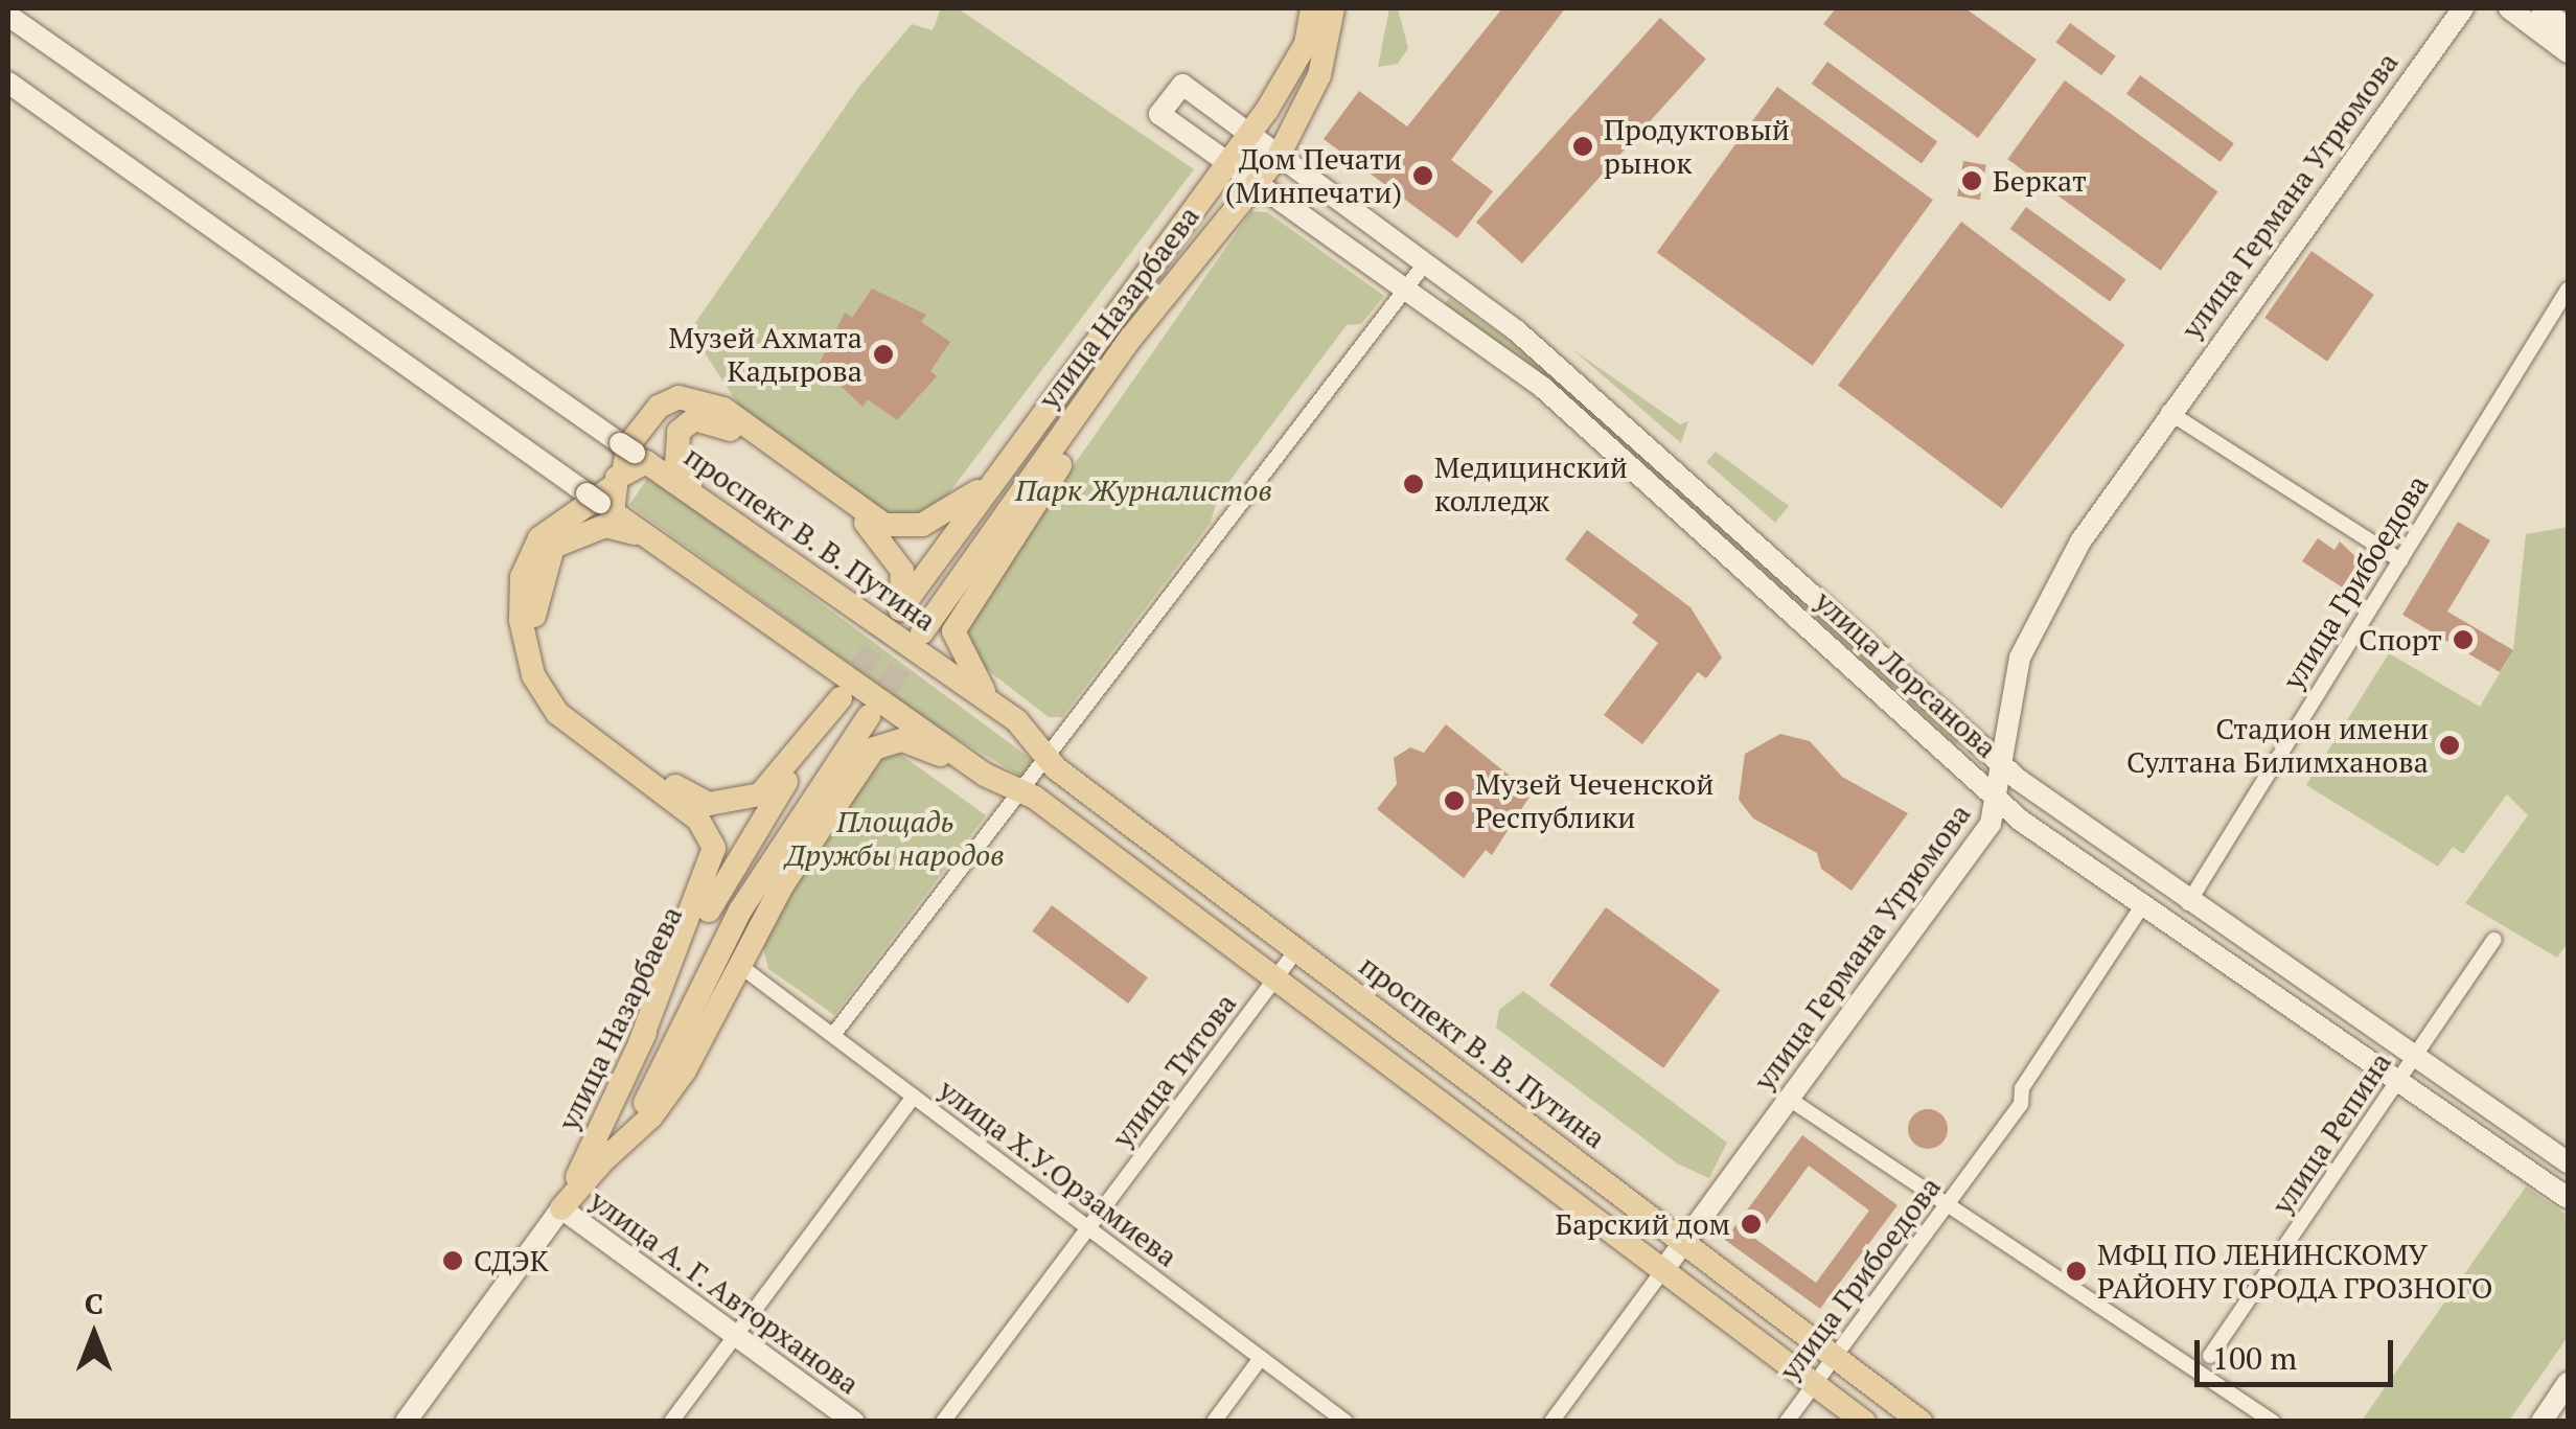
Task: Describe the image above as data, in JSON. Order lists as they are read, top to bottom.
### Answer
{
  "streets": {
    "main road": [
      "улица Германа Угрюмова",
      "улица Назарбаева",
      "проспект В. В. Путина",
      "улица Лорсанова",
      "улица А. Г. Авторханова"
    ],
    "street": [
      "улица Грибоедова",
      "улица Титова",
      "улица Репина",
      "улица Х.У.Орзамиева"
    ]
  },
  "crossings": [
    ["улица Германа Угрюмова", "проспект В. В. Путина"],
    ["улица Германа Угрюмова", "улица Лорсанова"],
    ["улица Назарбаева", "проспект В. В. Путина"],
    ["улица Назарбаева", "улица Лорсанова"],
    ["улица Назарбаева", "улица А. Г. Авторханова"],
    ["проспект В. В. Путина", "улица Грибоедова"],
    ["проспект В. В. Путина", "улица Титова"],
    ["улица Грибоедова", "улица Лорсанова"],
    ["улица Лорсанова", "улица Репина"],
    ["улица Титова", "улица Х.У.Орзамиева"]
  ],
  "parks": ["Парк Журналистов", "Площадь Дружбы народов"],
  "places": [
    "Продуктовый рынок",
    "Дом Печати (Минпечати)",
    "Беркат",
    "Музей Ахмата Кадырова",
    "Медицинский колледж",
    "Спорт",
    "Стадион имени Султана Билимханова",
    "Музей Чеченской Республики",
    "Барский дом",
    "СДЭК",
    "МФЦ ПО ЛЕНИНСКОМУ РАЙОНУ ГОРОДА ГРОЗНОГО"
  ],
  "scale_bar": "100 m",
  "north": "top"
}
